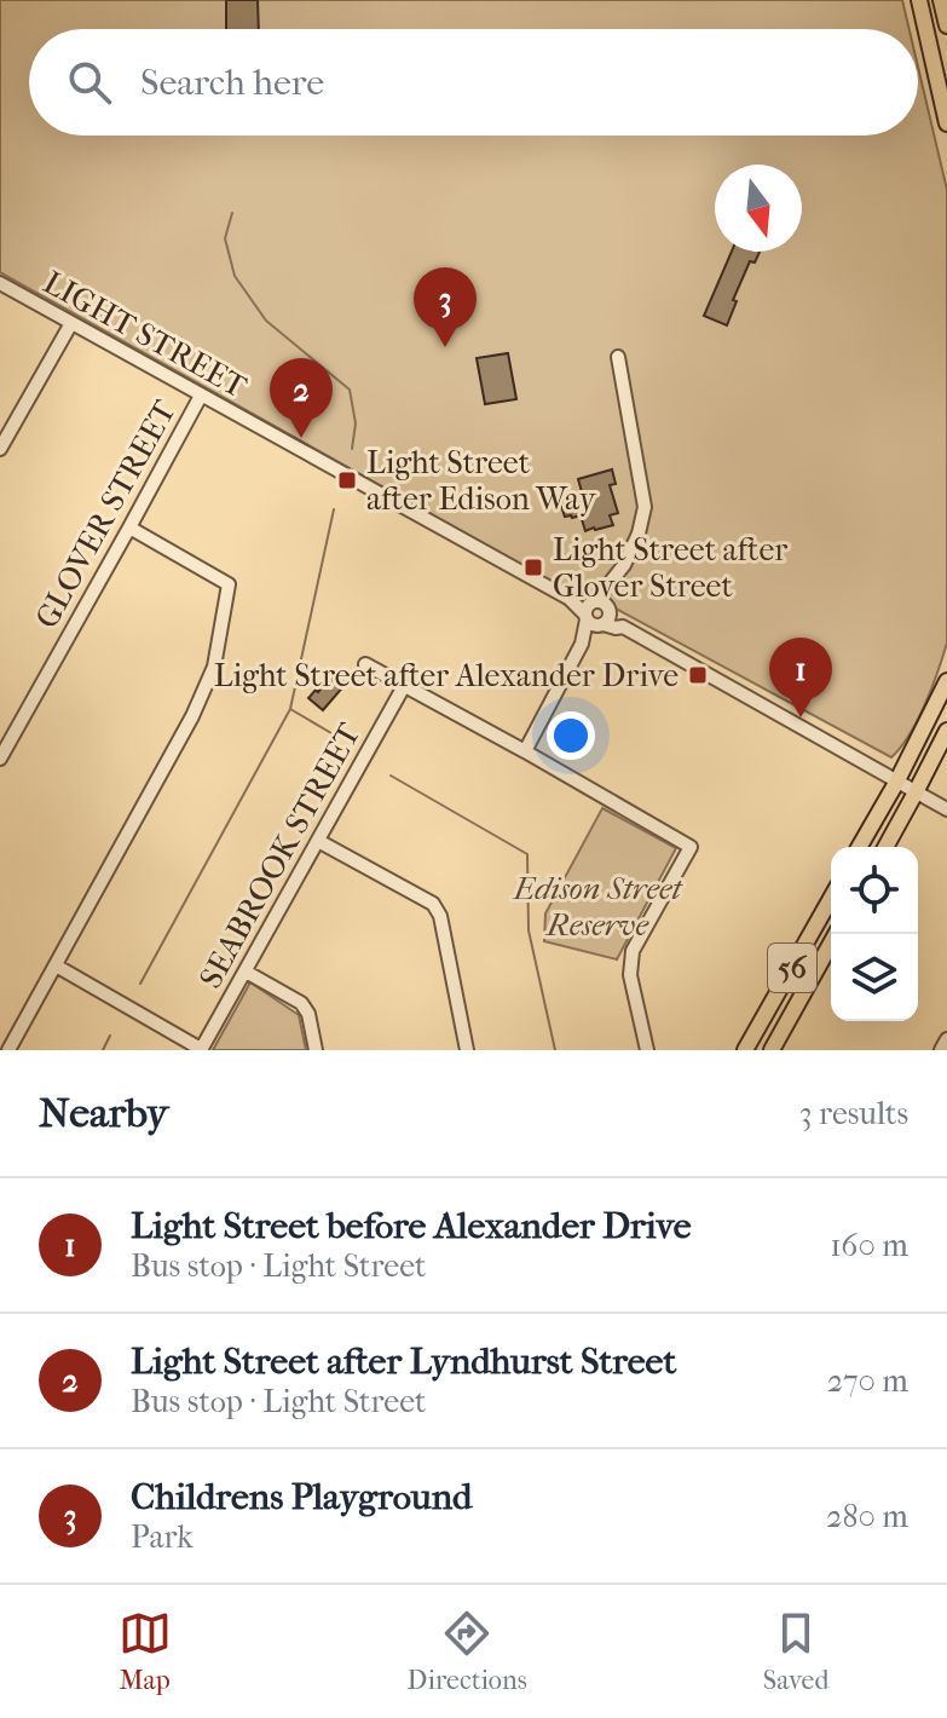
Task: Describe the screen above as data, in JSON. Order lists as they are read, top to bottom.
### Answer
{
  "streets": {
    "main road": ["56"],
    "street": ["LIGHT STREET", "GLOVER STREET", "SEABROOK STREET"]
  },
  "crossings": [
    ["LIGHT STREET", "GLOVER STREET"]
  ],
  "parks": ["Edison Street Reserve"],
  "places": {
    "transit": ["Light Street after Edison Way", "Light Street after Glover Street", "Light Street after Alexander Drive"]
  },
  "north": "bottom",
  "page": {
    "search": "Search here",
    "pins": ["3", "2", "1"],
    "heading": ["Nearby", "3 results"],
    "list": [
      {
        "mark": "1",
        "name": "Light Street before Alexander Drive",
        "note": "Bus stop · Light Street",
        "value": "160 m"
      },
      {
        "mark": "2",
        "name": "Light Street after Lyndhurst Street",
        "note": "Bus stop · Light Street",
        "value": "270 m"
      },
      {
        "mark": "3",
        "name": "Childrens Playground",
        "note": "Park",
        "value": "280 m"
      }
    ],
    "nav": ["Map", "Directions", "Saved"]
  }
}
